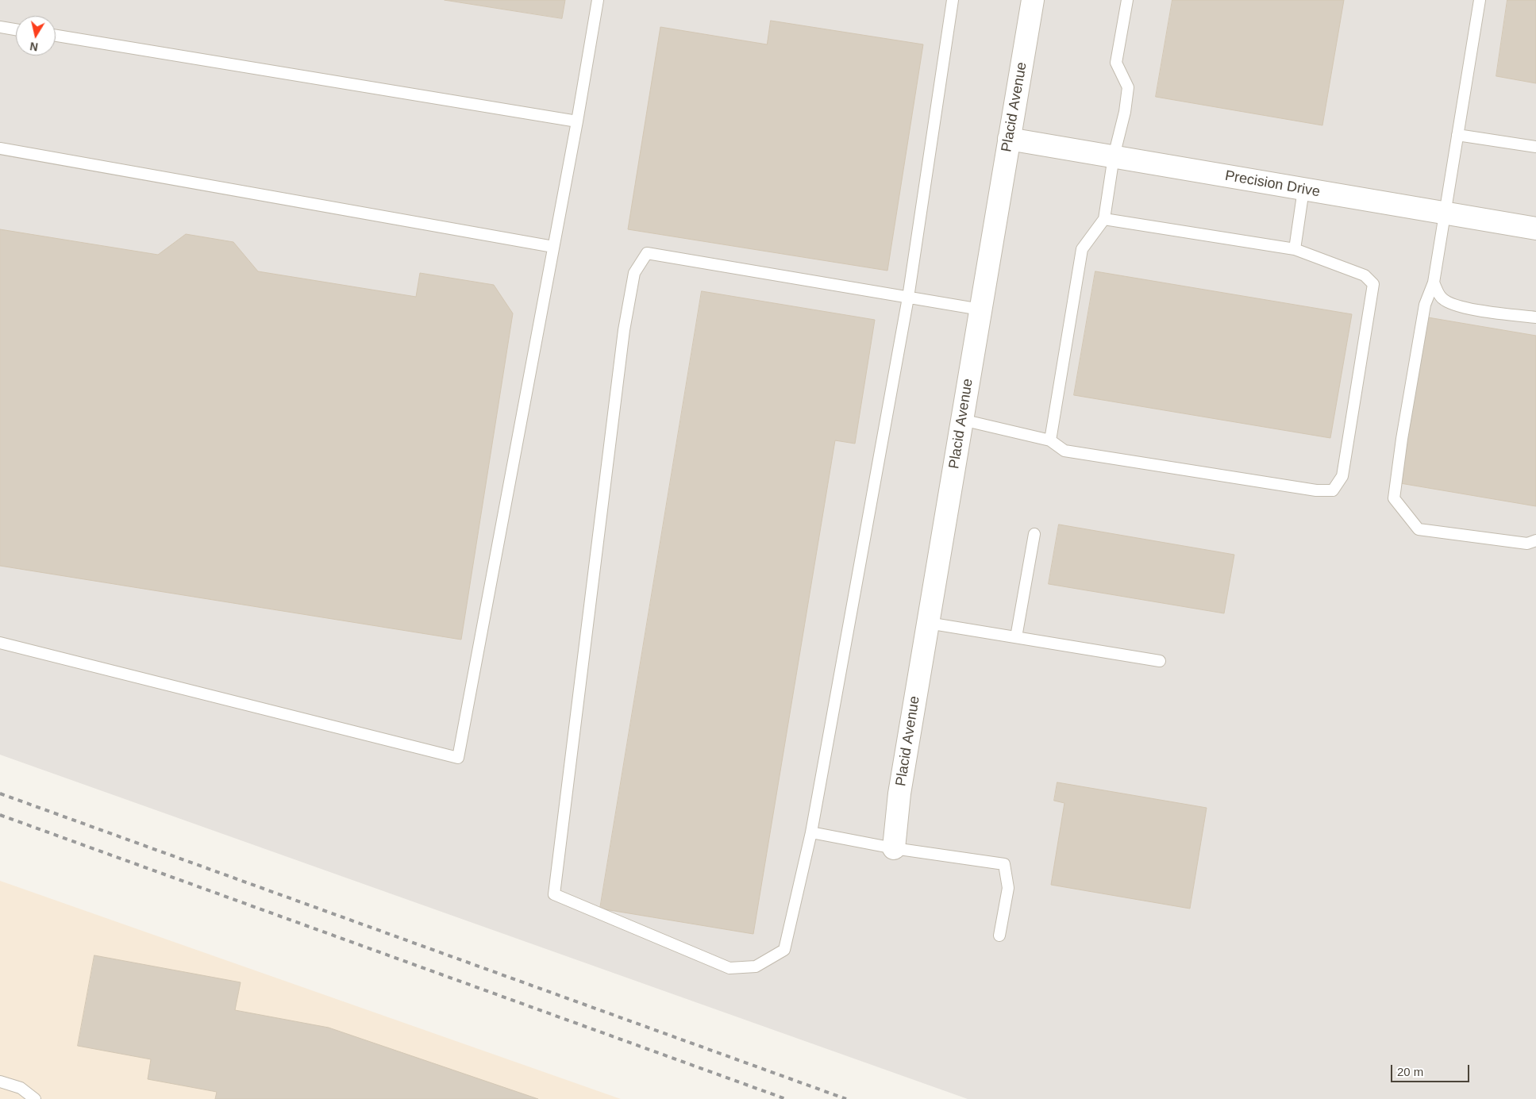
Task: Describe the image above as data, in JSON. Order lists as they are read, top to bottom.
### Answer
{
  "streets": {
    "street": ["Placid Avenue", "Precision Drive"]
  },
  "crossings": [
    ["Placid Avenue", "Precision Drive"]
  ],
  "scale_bar": "20 m",
  "north": "bottom"
}
